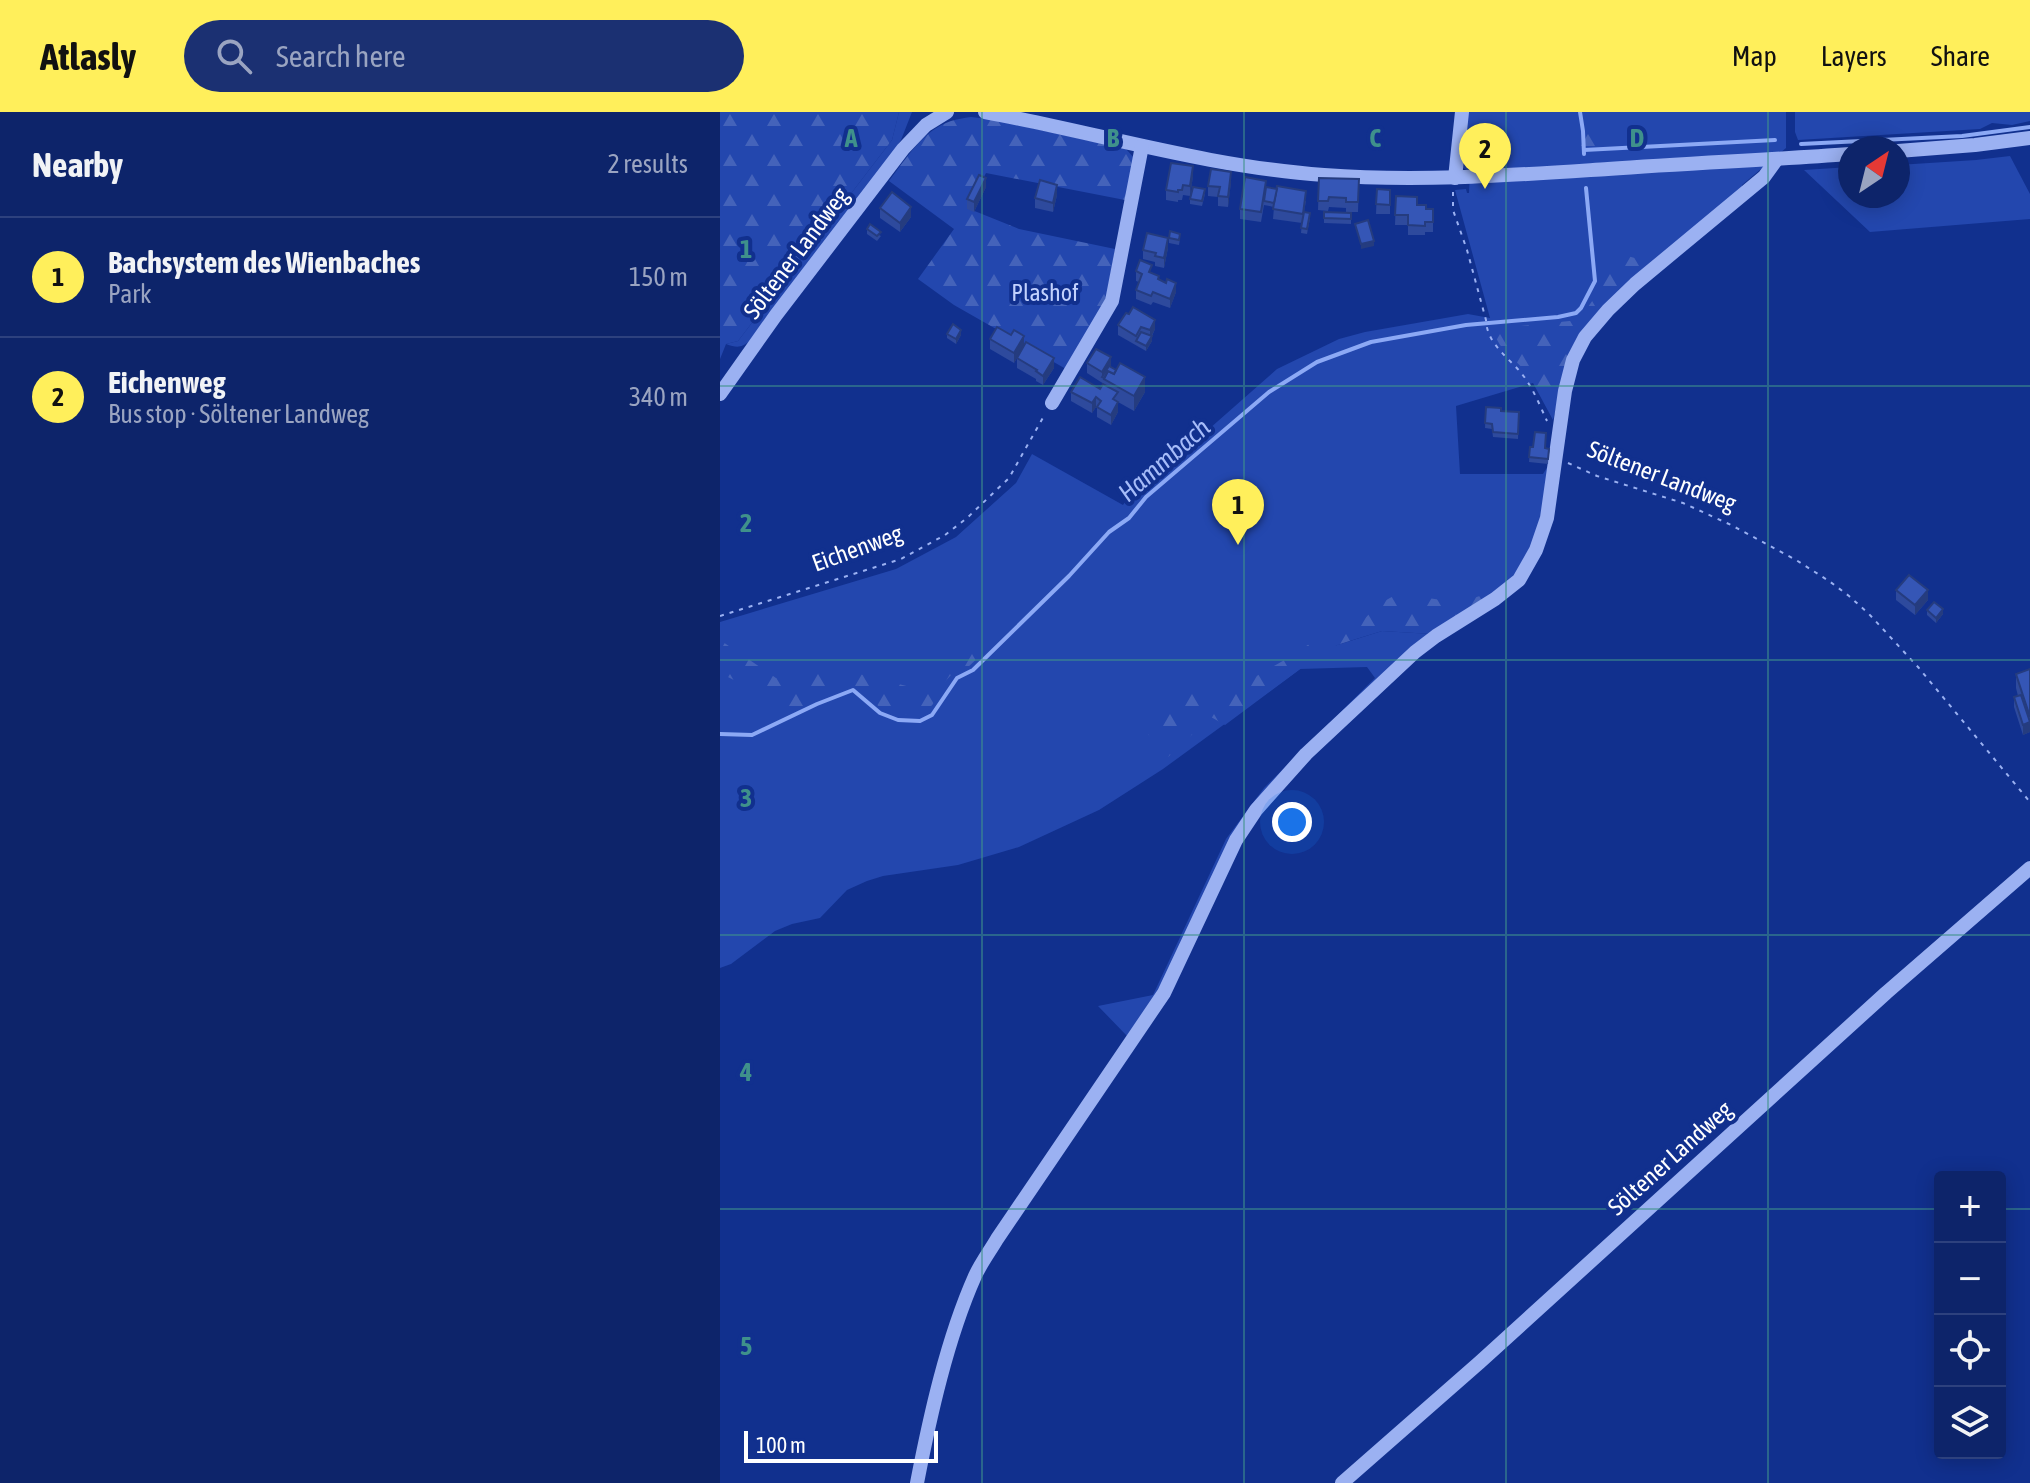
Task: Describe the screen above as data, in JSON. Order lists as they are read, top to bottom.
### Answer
{
  "streets": {
    "street": ["Söltener Landweg"],
    "path": ["Eichenweg"]
  },
  "water": ["Hammbach"],
  "parks": ["Plashof"],
  "scale_bar": "100 m",
  "north": "top right",
  "page": {
    "header": "Atlasly",
    "search": "Search here",
    "nav": ["Map", "Layers", "Share"],
    "heading": ["Nearby", "2 results"],
    "pins": ["2", "1"],
    "list": [
      {
        "mark": "1",
        "name": "Bachsystem des Wienbaches",
        "note": "Park",
        "value": "150 m"
      },
      {
        "mark": "2",
        "name": "Eichenweg",
        "note": "Bus stop · Söltener Landweg",
        "value": "340 m"
      }
    ],
    "map_buttons": ["+", "−"],
    "scale": "100 m"
  },
  "grid": {
    "columns": [
      "A",
      "B",
      "C",
      "D"
    ],
    "rows": [
      "1",
      "2",
      "3",
      "4",
      "5"
    ]
  }
}
